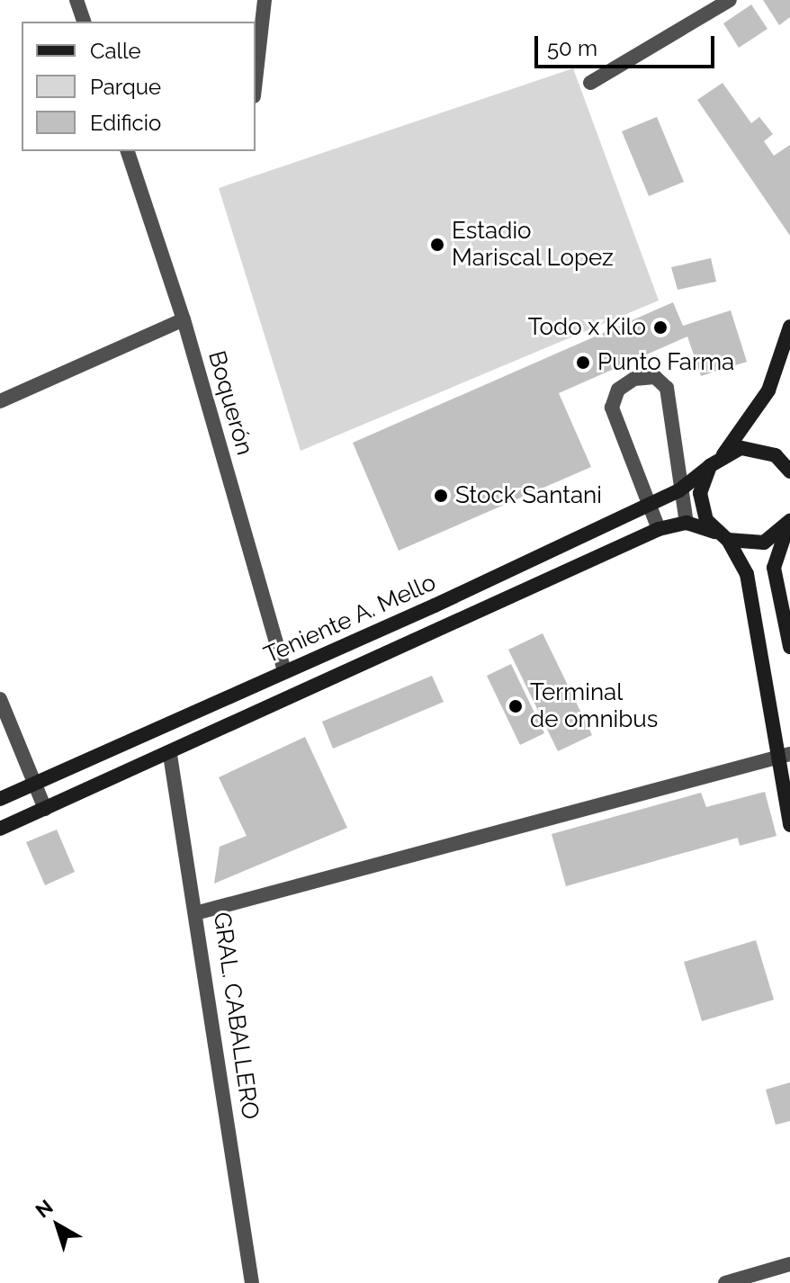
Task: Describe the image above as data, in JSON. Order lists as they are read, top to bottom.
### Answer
{
  "streets": {
    "street": ["Boquerón", "Teniente A. Mello", "GRAL. CABALLERO"]
  },
  "crossings": [
    ["Boquerón", "Teniente A. Mello"],
    ["Teniente A. Mello", "GRAL. CABALLERO"]
  ],
  "places": [
    "Estadio Mariscal Lopez",
    "Todo x Kilo",
    "Punto Farma",
    "Stock Santani",
    "Terminal de omnibus"
  ],
  "legend": ["Calle", "Parque", "Edificio"],
  "scale_bar": "50 m",
  "north": "top left"
}
